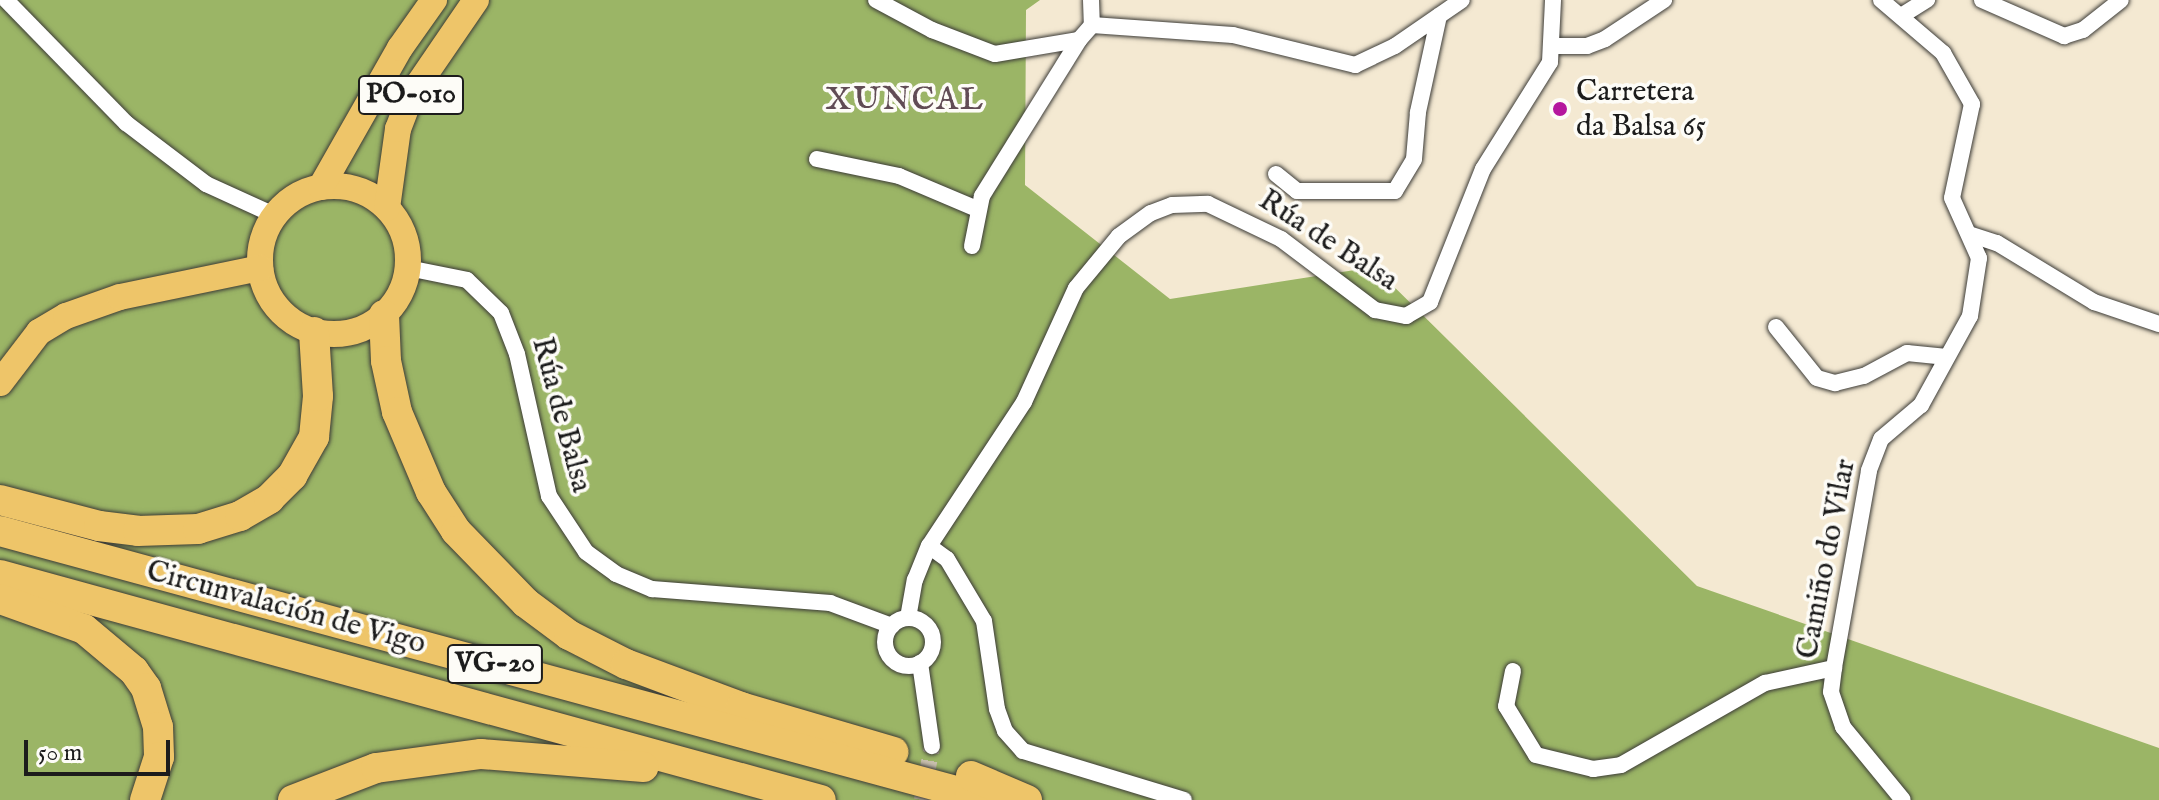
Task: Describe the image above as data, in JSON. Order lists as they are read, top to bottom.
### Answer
{
  "streets": {
    "highway": ["Circunvalación de Vigo", "VG-20"],
    "main road": ["PO-010"],
    "street": ["Rúa de Balsa", "Camiño do Vilar"]
  },
  "crossings": [
    ["PO-010", "Rúa de Balsa"]
  ],
  "districts": ["XUNCAL"],
  "places": ["Carretera da Balsa 65"],
  "scale_bar": "50 m"
}
